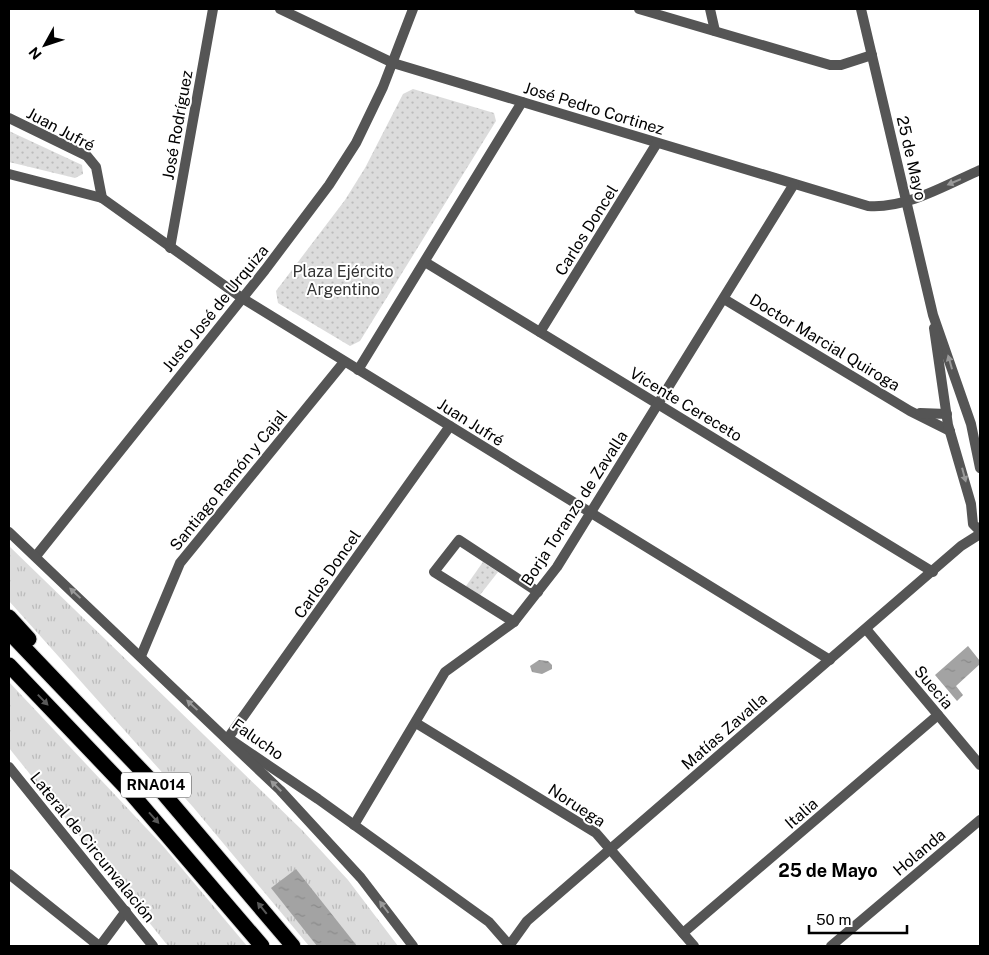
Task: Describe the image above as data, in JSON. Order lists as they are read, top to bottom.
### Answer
{
  "streets": {
    "highway": ["RNA014"],
    "street": [
      "José Pedro Cortinez",
      "José Rodríguez",
      "Juan Jufré",
      "25 de Mayo",
      "Carlos Doncel",
      "Justo José de Urquiza",
      "Doctor Marcial Quiroga",
      "Vicente Cereceto",
      "Santiago Ramón y Cajal",
      "Borja Toranzo de Zavalla",
      "Suecia",
      "Matías Zavalla",
      "Falucho",
      "Noruega",
      "Italia",
      "Lateral de Circunvalación",
      "Holanda"
    ]
  },
  "crossings": [
    ["José Pedro Cortinez", "25 de Mayo"],
    ["José Pedro Cortinez", "Carlos Doncel"],
    ["José Pedro Cortinez", "Justo José de Urquiza"],
    ["José Pedro Cortinez", "Borja Toranzo de Zavalla"],
    ["José Rodríguez", "Juan Jufré"],
    ["Juan Jufré", "Carlos Doncel"],
    ["Juan Jufré", "Justo José de Urquiza"],
    ["Juan Jufré", "Santiago Ramón y Cajal"],
    ["Juan Jufré", "Borja Toranzo de Zavalla"],
    ["Juan Jufré", "Matías Zavalla"],
    ["25 de Mayo", "Doctor Marcial Quiroga"],
    ["Carlos Doncel", "Vicente Cereceto"],
    ["Carlos Doncel", "Falucho"],
    ["Justo José de Urquiza", "Falucho"],
    ["Doctor Marcial Quiroga", "Borja Toranzo de Zavalla"],
    ["Vicente Cereceto", "Borja Toranzo de Zavalla"],
    ["Vicente Cereceto", "Matías Zavalla"],
    ["Santiago Ramón y Cajal", "Falucho"],
    ["Borja Toranzo de Zavalla", "Falucho"],
    ["Borja Toranzo de Zavalla", "Noruega"],
    ["Suecia", "Matías Zavalla"],
    ["Suecia", "Italia"],
    ["Matías Zavalla", "Falucho"],
    ["Matías Zavalla", "Noruega"],
    ["Noruega", "Italia"]
  ],
  "one_way": ["Falucho"],
  "districts": ["25 de Mayo"],
  "parks": ["Plaza Ejército Argentino"],
  "scale_bar": "50 m",
  "north": "bottom left"
}
